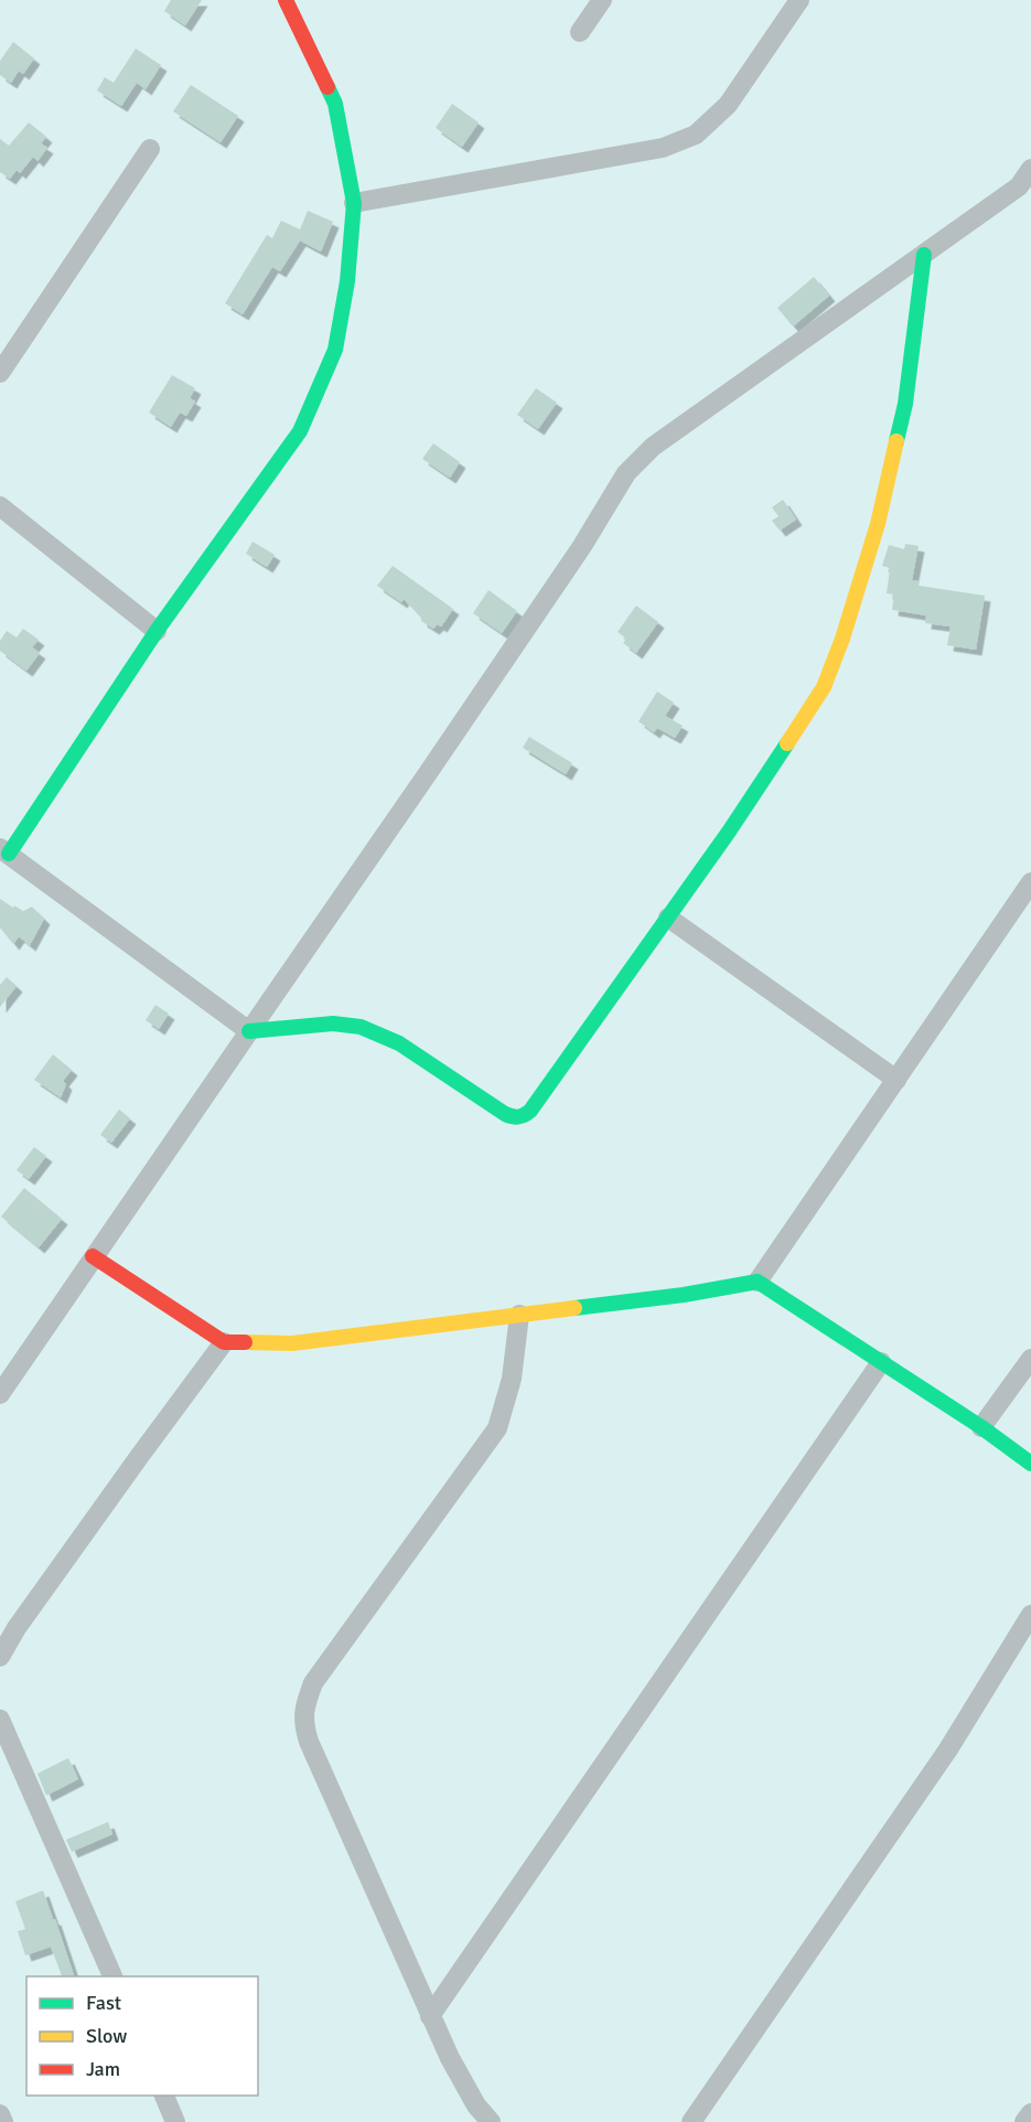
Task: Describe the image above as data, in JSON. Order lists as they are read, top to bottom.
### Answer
{
  "legend": ["Fast", "Slow", "Jam"]
}
